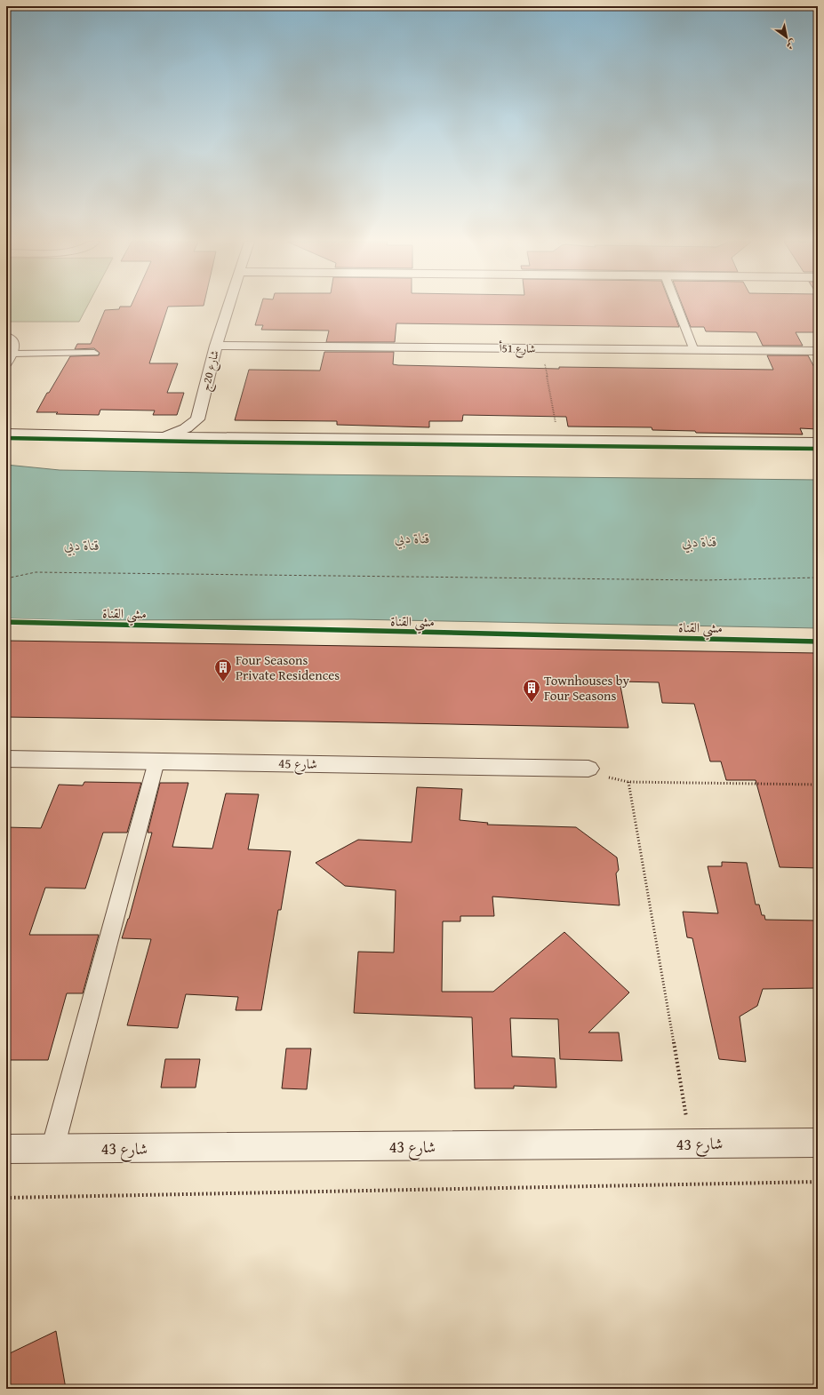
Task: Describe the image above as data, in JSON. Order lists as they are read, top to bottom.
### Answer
{
  "streets": {
    "street": [
      "شارع 51أ",
      "شارع 20ج",
      "شارع 45",
      "شارع 43"
    ],
    "cycle path": ["مشي القناة"]
  },
  "crossings": [
    ["شارع 51أ", "شارع 20ج"]
  ],
  "water": ["قناة دبي"],
  "places": {
    "building": ["Four Seasons Private Residences", "Townhouses by Four Seasons"]
  },
  "north": "bottom right"
}
